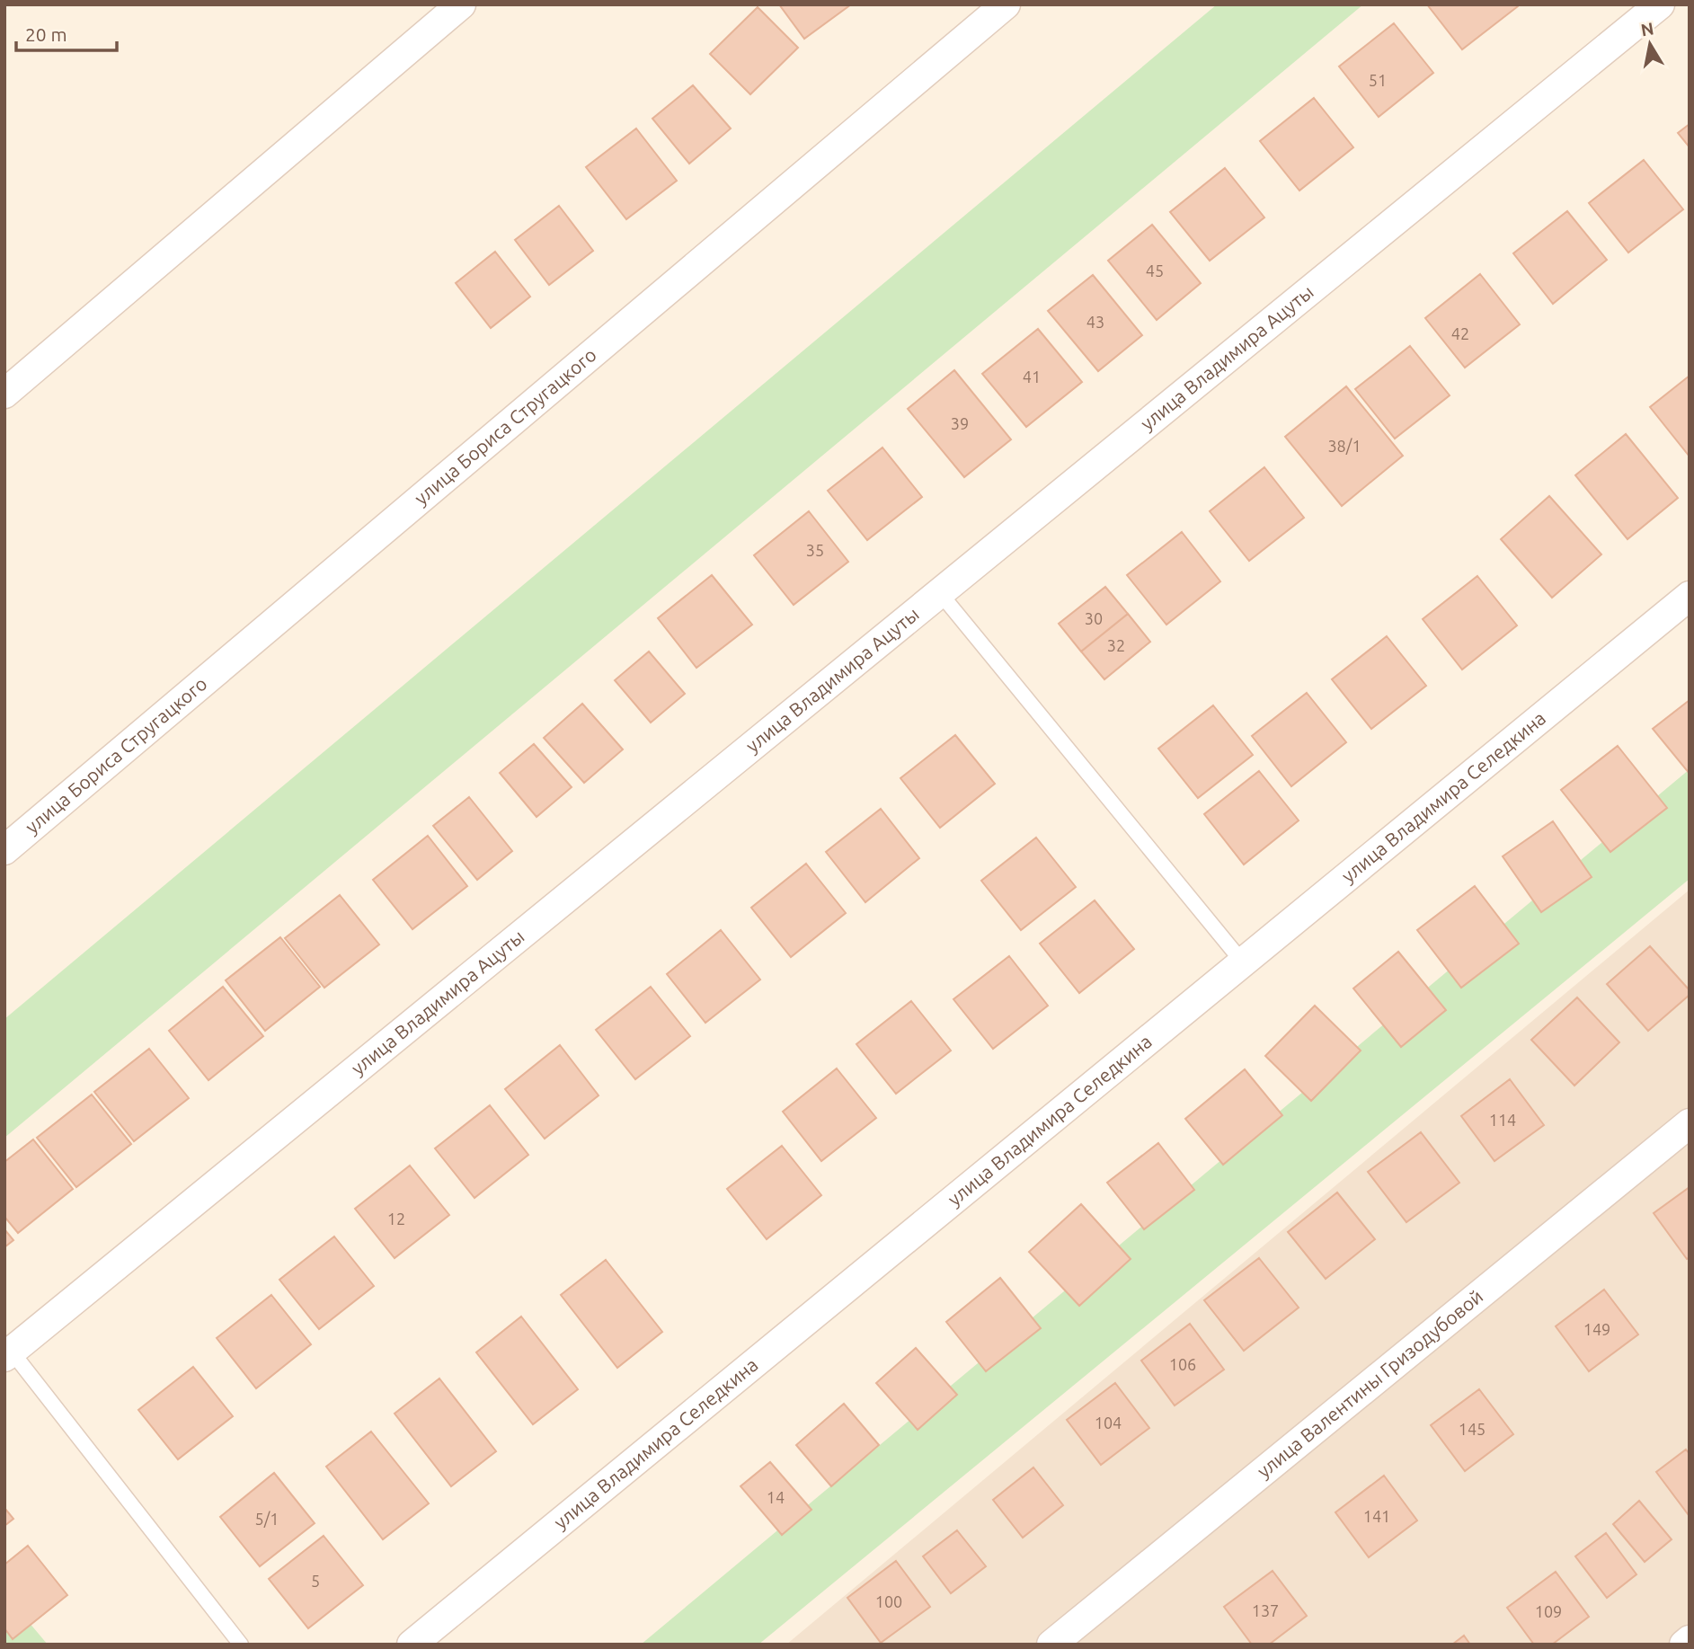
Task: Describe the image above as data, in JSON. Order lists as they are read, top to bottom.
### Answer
{
  "streets": {
    "street": [
      "улица Владимира Ацуты",
      "улица Бориса Стругацкого",
      "улица Владимира Селедкина",
      "улица Валентины Гризодубовой"
    ]
  },
  "house_numbers": [
    "51",
    "45",
    "43",
    "42",
    "41",
    "39",
    "38/1",
    "35",
    "30",
    "32",
    "114",
    "12",
    "149",
    "106",
    "104",
    "145",
    "14",
    "141",
    "5/1",
    "5",
    "100",
    "137",
    "109"
  ],
  "scale_bar": "20 m",
  "north": "top"
}
